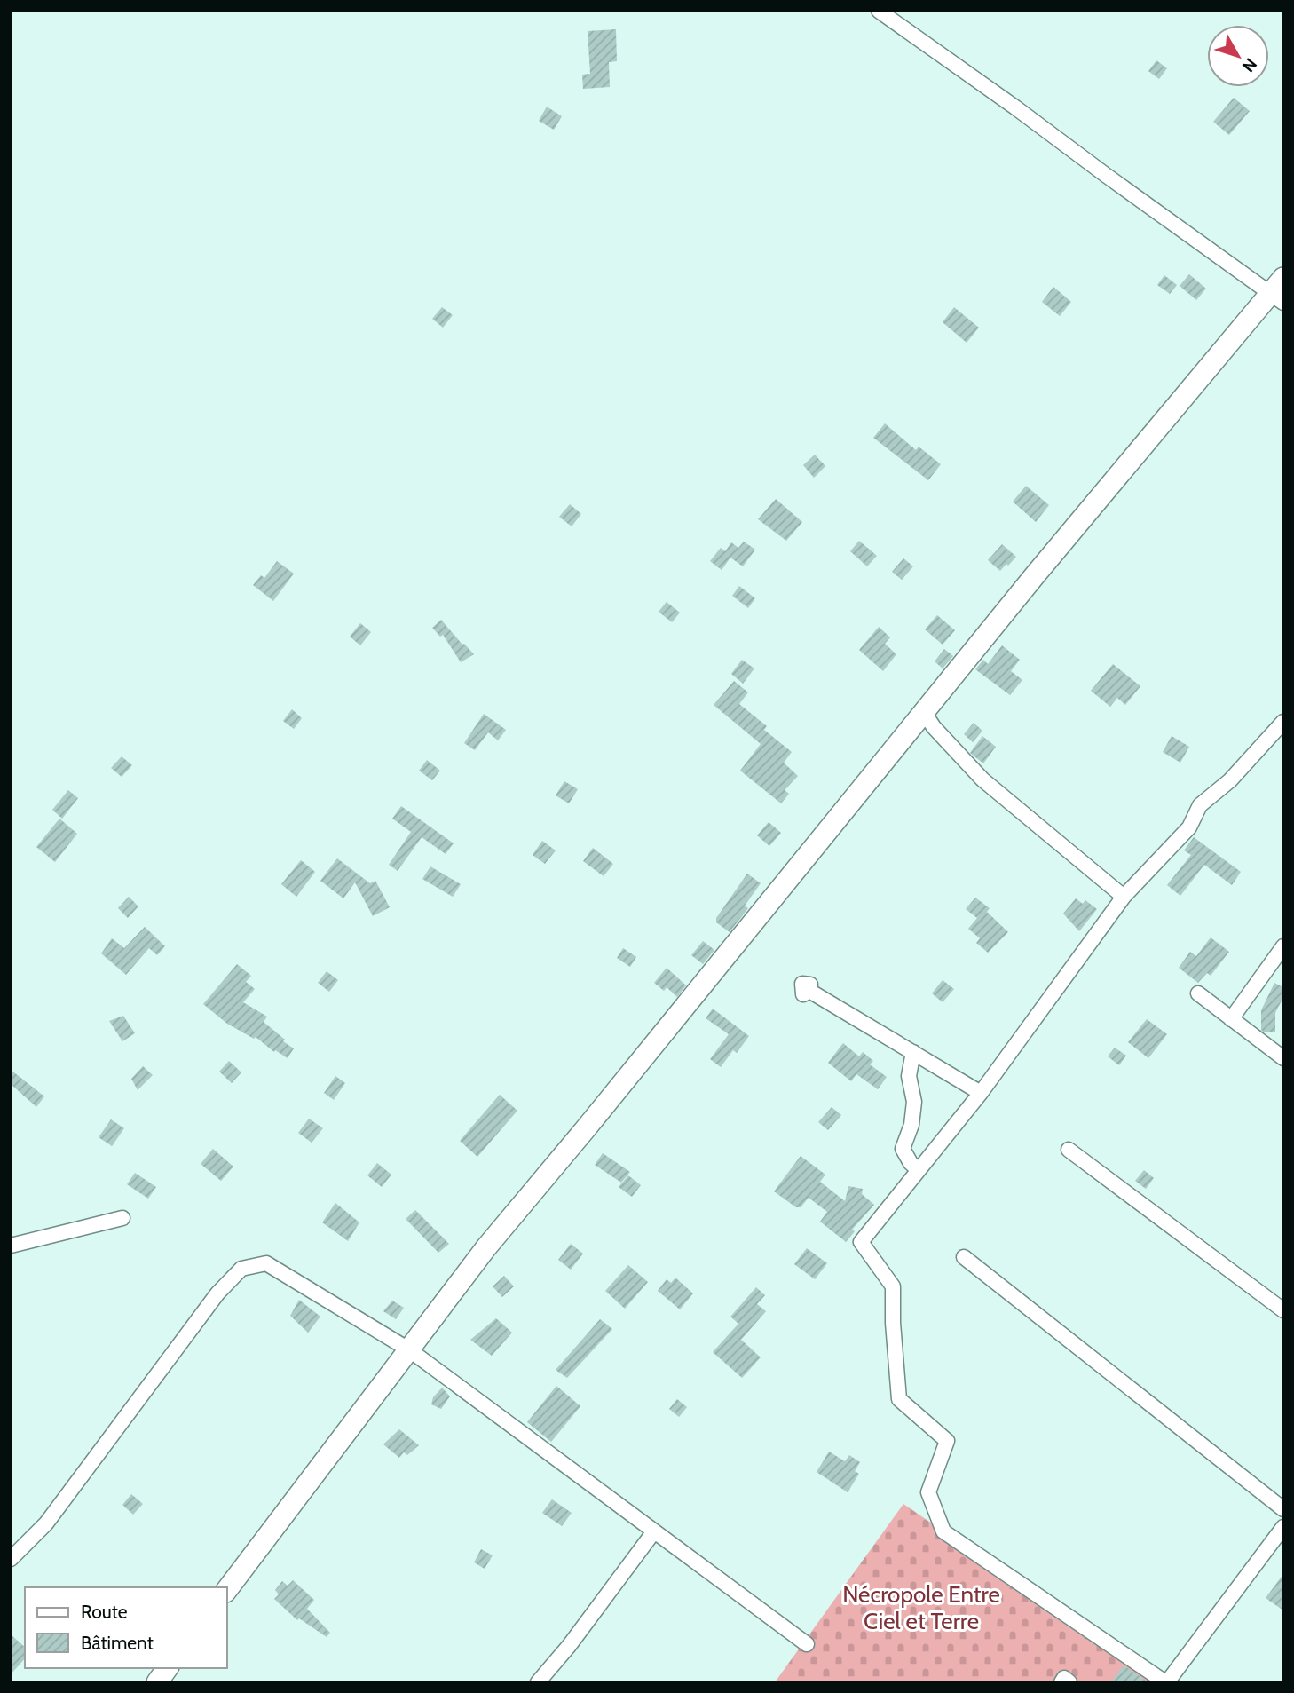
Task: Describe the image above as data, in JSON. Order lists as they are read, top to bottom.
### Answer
{
  "parks": ["Nécropole Entre Ciel et Terre"],
  "legend": ["Route", "Bâtiment"],
  "north": "bottom right"
}
